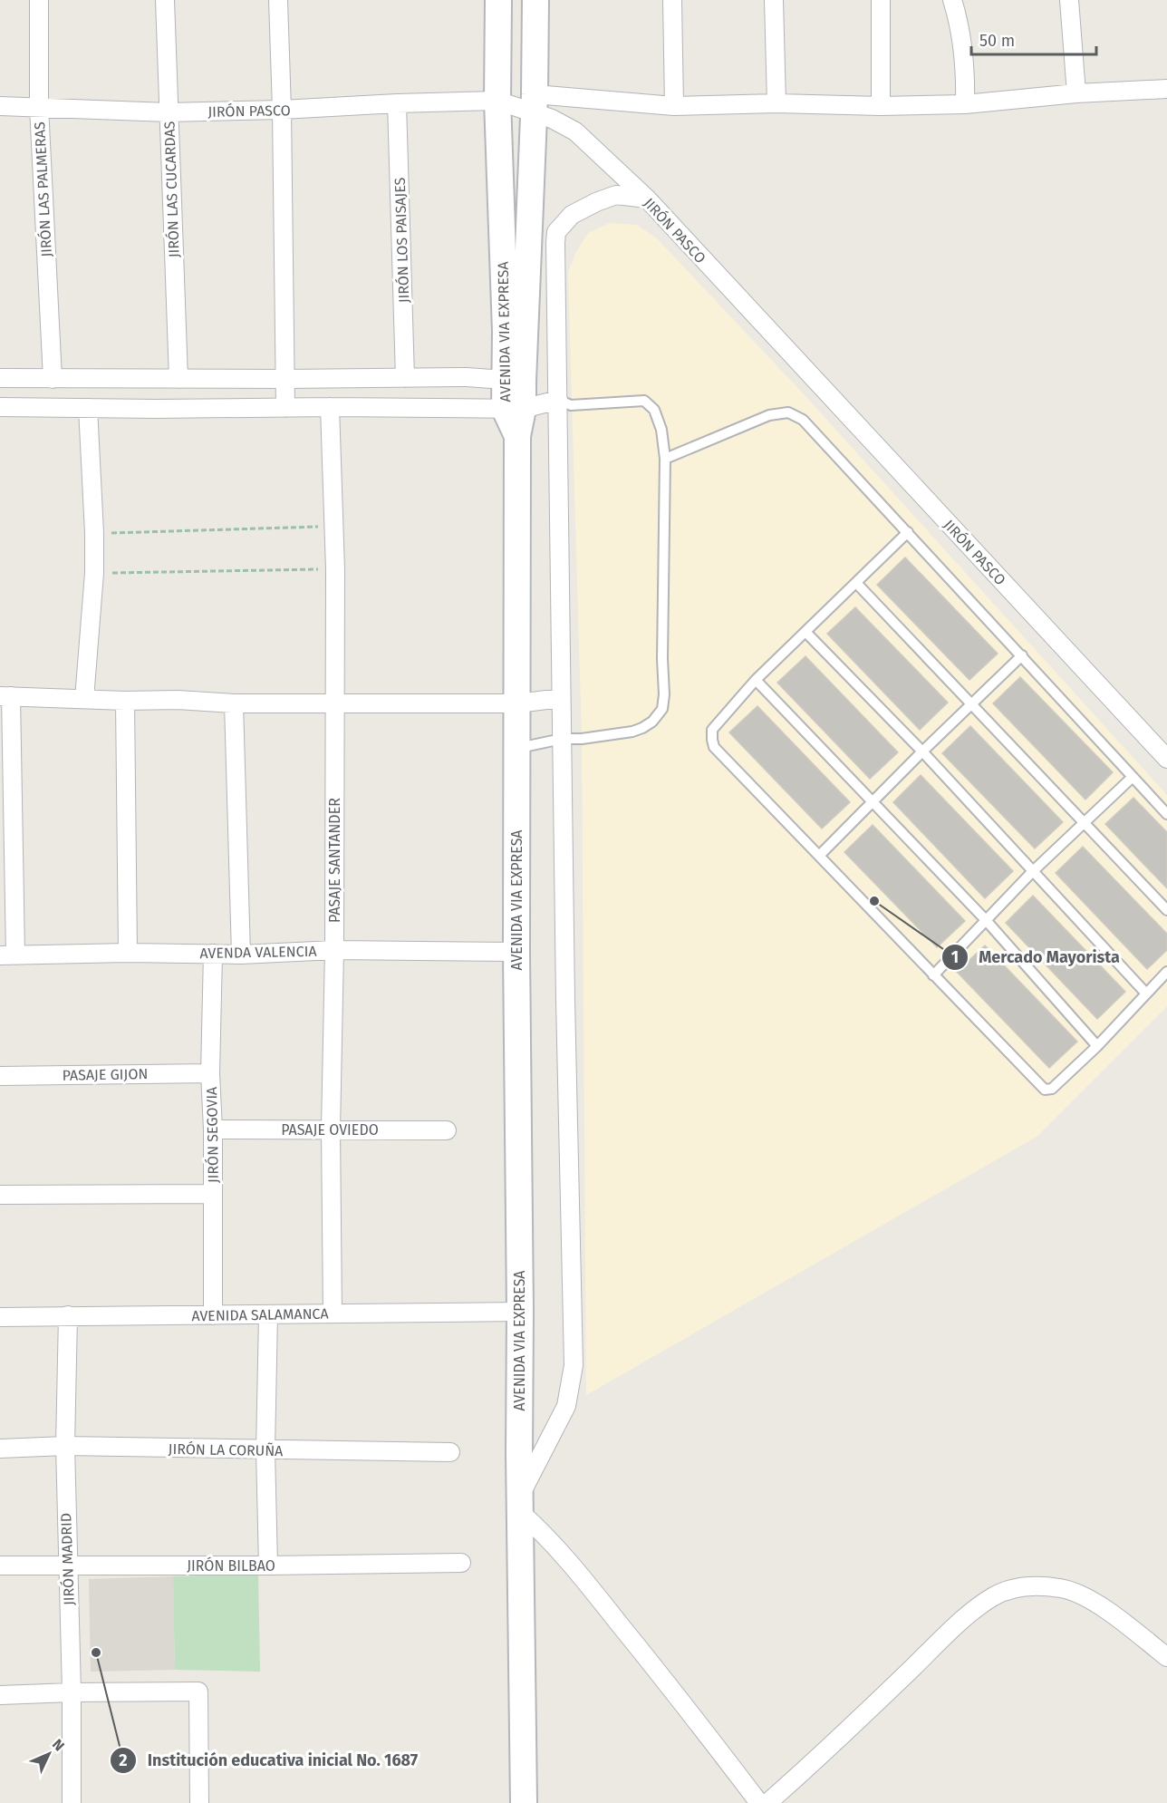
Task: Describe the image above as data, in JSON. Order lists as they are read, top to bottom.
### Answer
{
  "streets": {
    "main road": ["AVENIDA VIA EXPRESA"],
    "street": [
      "JIRÓN PASCO",
      "JIRÓN LAS PALMERAS",
      "JIRÓN LAS CUCARDAS",
      "JIRÓN LOS PAISAJES",
      "PASAJE SANTANDER",
      "AVENDA VALENCIA",
      "PASAJE GIJON",
      "PASAJE OVIEDO",
      "JIRÓN SEGOVIA",
      "AVENIDA SALAMANCA",
      "JIRÓN LA CORUÑA",
      "JIRÓN MADRID",
      "JIRÓN BILBAO"
    ]
  },
  "crossings": [
    ["JIRÓN PASCO", "JIRÓN LAS PALMERAS"],
    ["JIRÓN PASCO", "JIRÓN LAS CUCARDAS"],
    ["JIRÓN PASCO", "JIRÓN LOS PAISAJES"],
    ["JIRÓN PASCO", "AVENIDA VIA EXPRESA"],
    ["AVENIDA VIA EXPRESA", "AVENDA VALENCIA"],
    ["AVENIDA VIA EXPRESA", "AVENIDA SALAMANCA"],
    ["PASAJE SANTANDER", "AVENDA VALENCIA"],
    ["PASAJE SANTANDER", "PASAJE OVIEDO"],
    ["PASAJE SANTANDER", "AVENIDA SALAMANCA"],
    ["AVENDA VALENCIA", "JIRÓN SEGOVIA"],
    ["PASAJE GIJON", "JIRÓN SEGOVIA"],
    ["PASAJE OVIEDO", "JIRÓN SEGOVIA"],
    ["JIRÓN SEGOVIA", "AVENIDA SALAMANCA"],
    ["AVENIDA SALAMANCA", "JIRÓN MADRID"],
    ["JIRÓN LA CORUÑA", "JIRÓN MADRID"],
    ["JIRÓN MADRID", "JIRÓN BILBAO"]
  ],
  "places": ["Mercado Mayorista", "Institución educativa inicial No. 1687"],
  "scale_bar": "50 m",
  "north": "top right"
}
